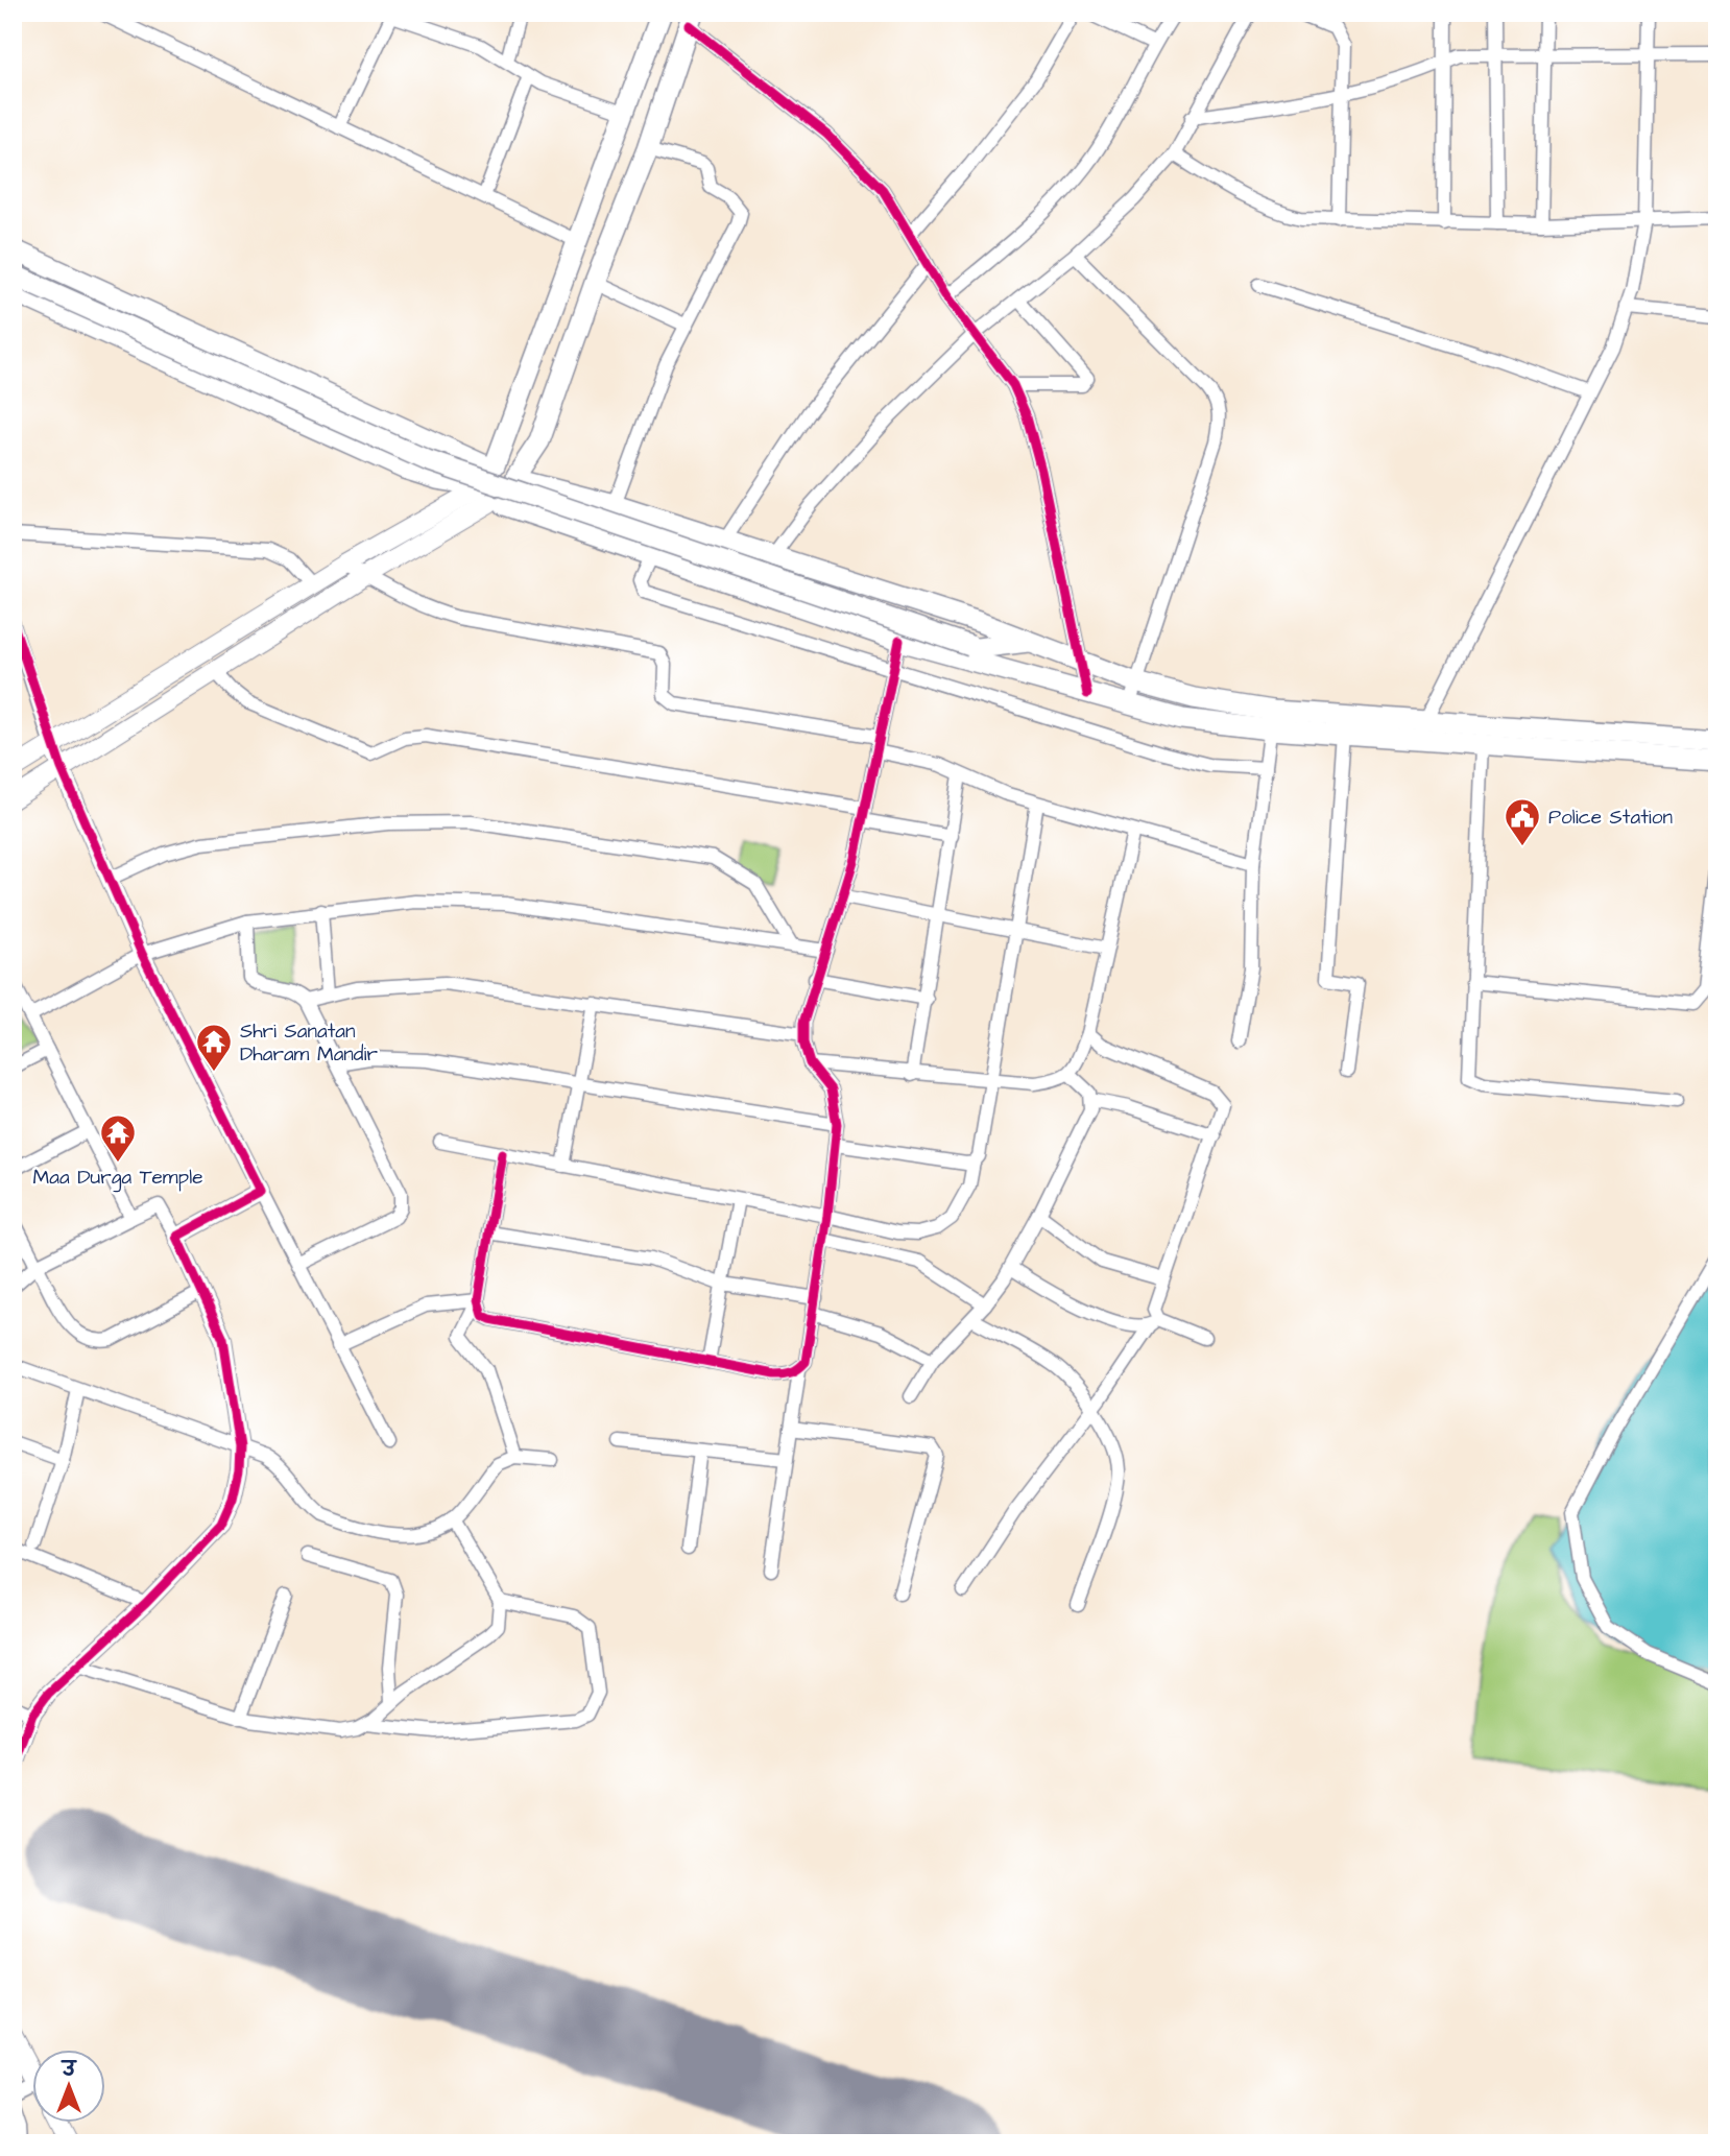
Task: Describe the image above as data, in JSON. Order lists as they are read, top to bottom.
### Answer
{
  "places": {
    "public building": ["Police Station"],
    "temple": ["Shri Sanatan Dharam Mandir", "Maa Durga Temple"]
  },
  "north": "top"
}
